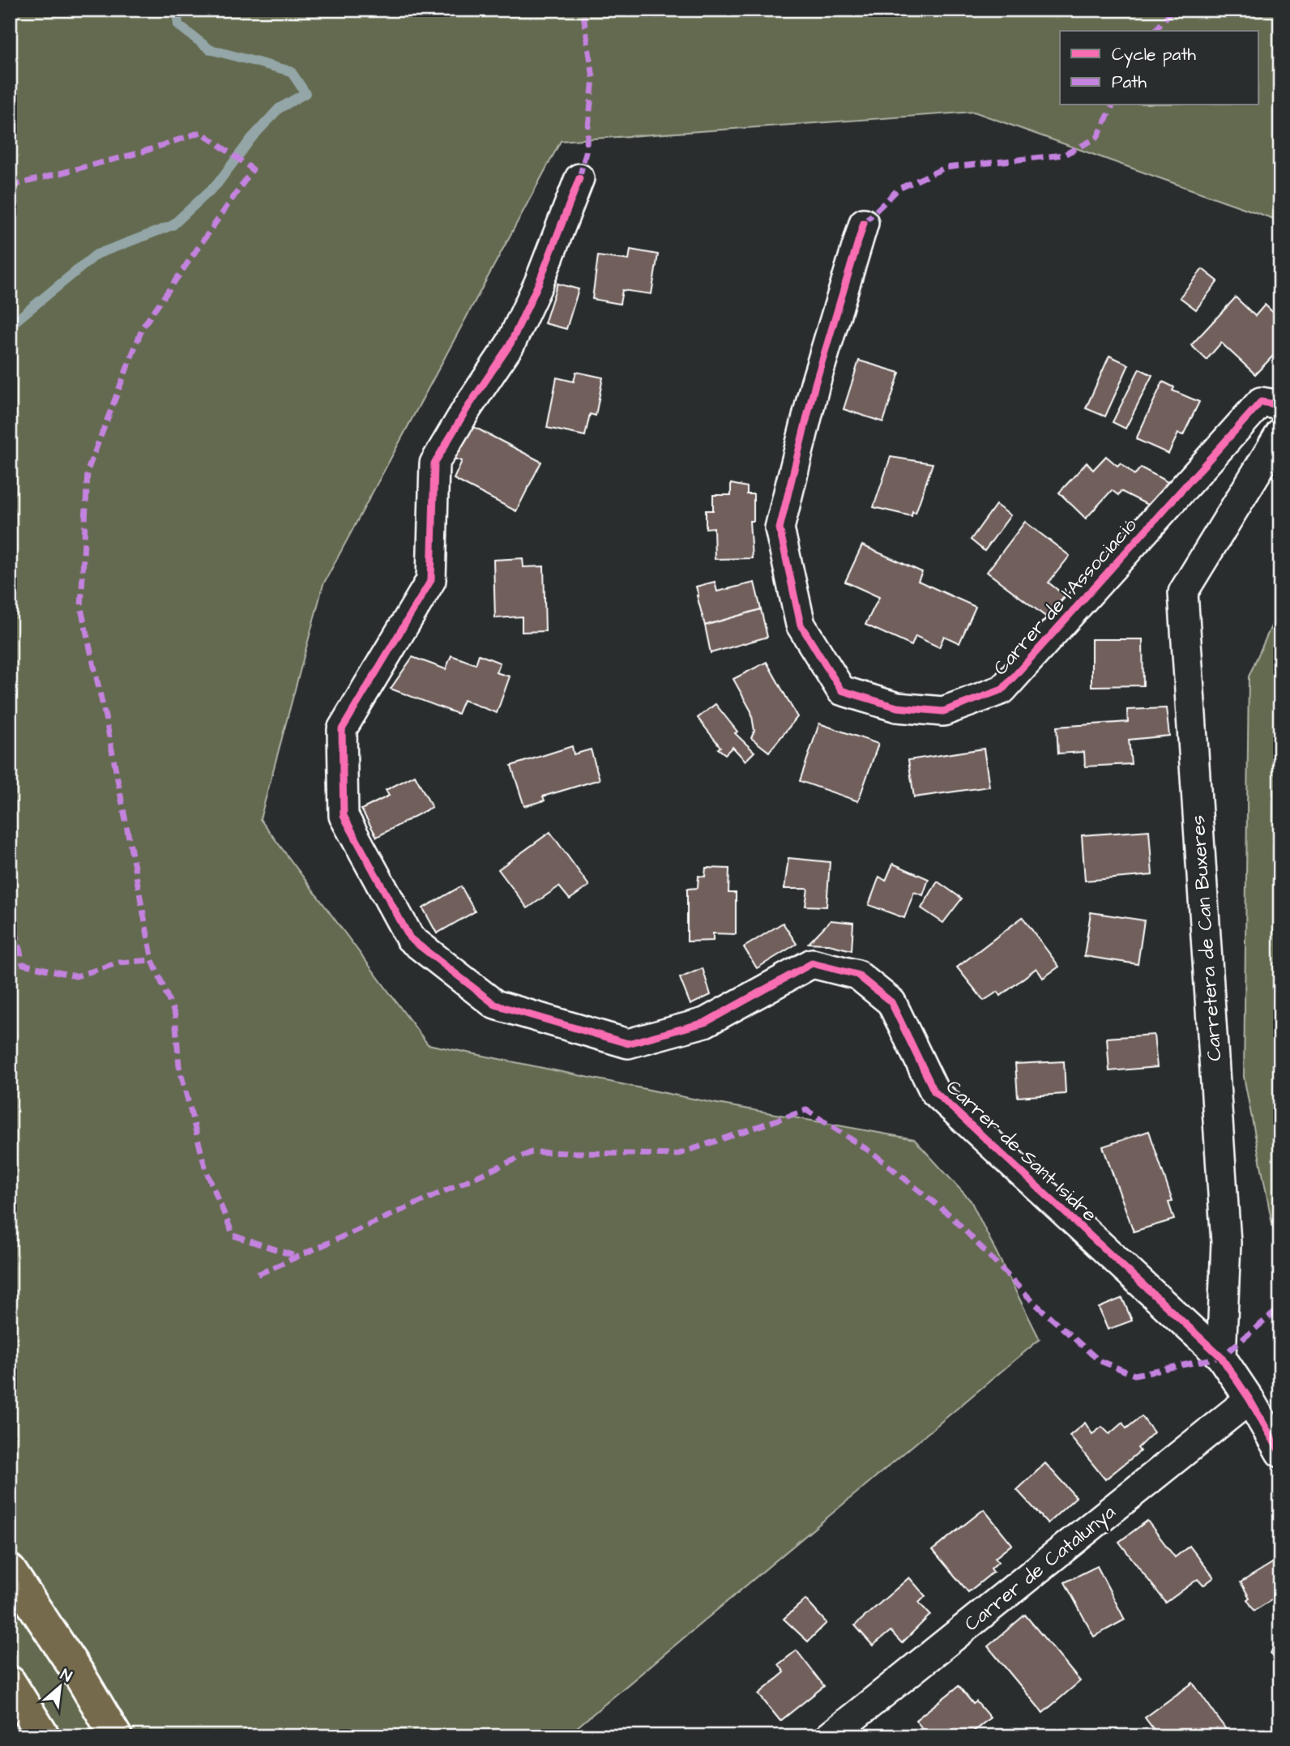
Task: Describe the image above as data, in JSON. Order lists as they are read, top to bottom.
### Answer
{
  "streets": {
    "street": [
      "Carrer de l'Associació",
      "Carretera de Can Buxeres",
      "Carrer de Sant Isidre",
      "Carrer de Catalunya"
    ]
  },
  "crossings": [
    ["Carretera de Can Buxeres", "Carrer de Sant Isidre"]
  ],
  "legend": ["Cycle path", "Path"],
  "north": "top right"
}
